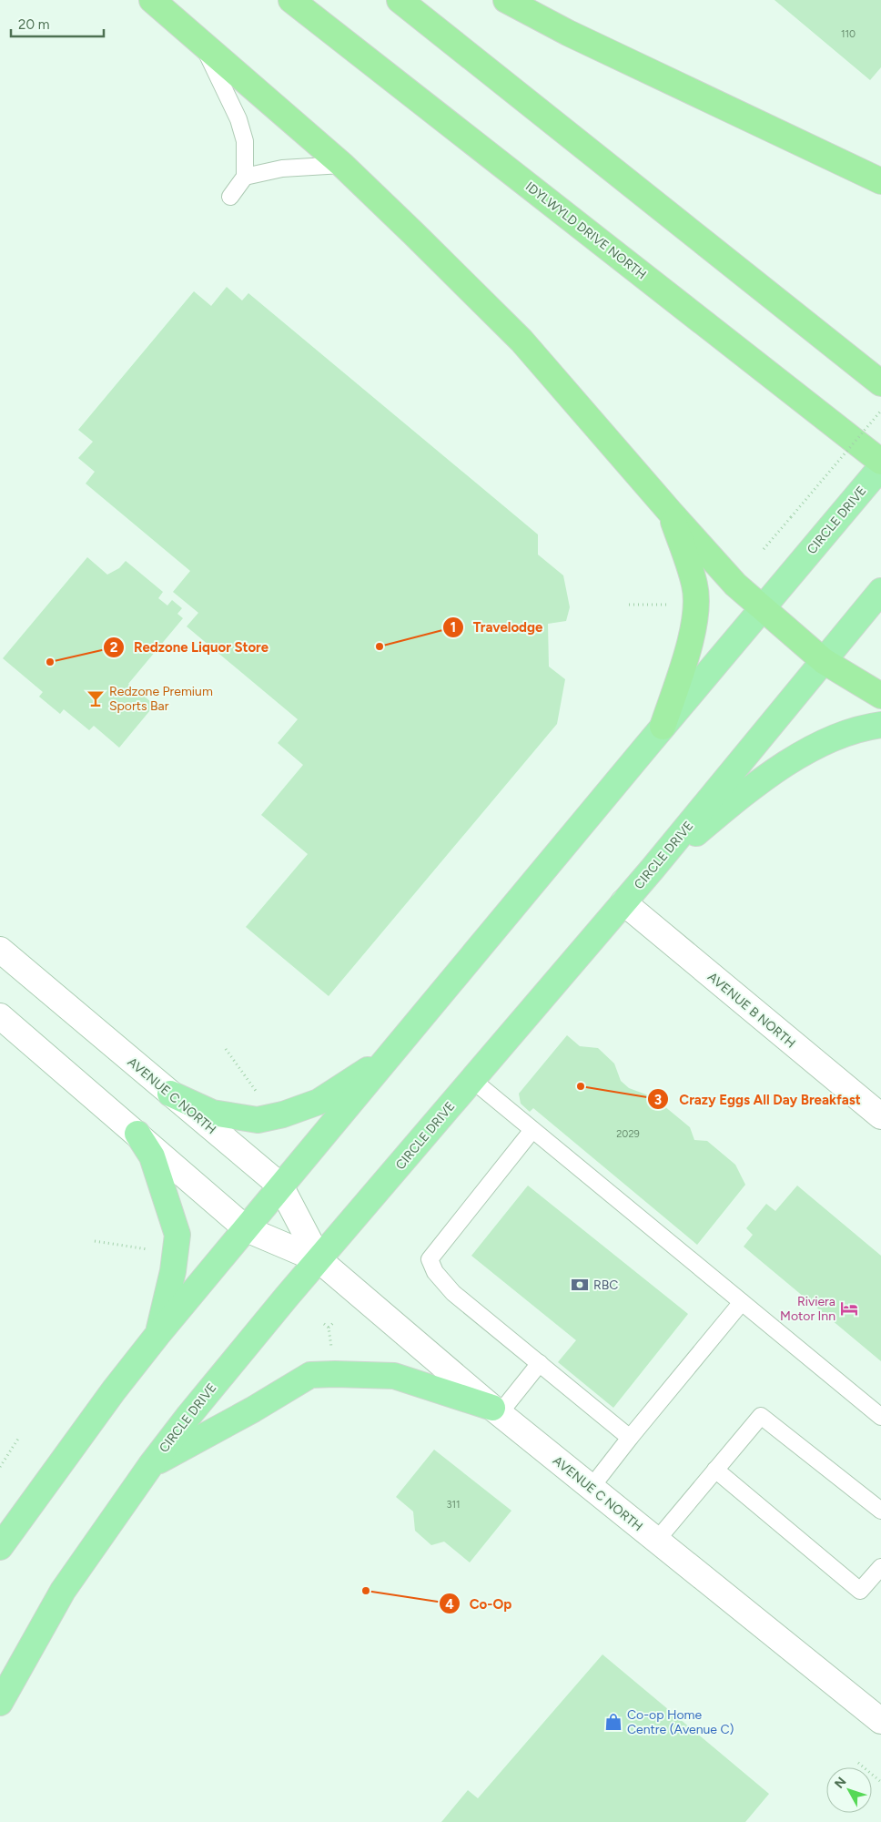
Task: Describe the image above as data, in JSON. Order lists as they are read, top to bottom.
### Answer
{
  "streets": {
    "highway": ["IDYLWYLD DRIVE NORTH", "CIRCLE DRIVE"],
    "street": ["AVENUE B NORTH", "AVENUE C NORTH"]
  },
  "crossings": [
    ["CIRCLE DRIVE", "AVENUE B NORTH"],
    ["CIRCLE DRIVE", "AVENUE C NORTH"]
  ],
  "places": {
    "other": [
      "Travelodge",
      "Redzone Liquor Store",
      "Crazy Eggs All Day Breakfast",
      "Co-Op"
    ],
    "bar": ["Redzone Premium Sports Bar"],
    "bank": ["RBC"],
    "hotel": ["Riviera Motor Inn"],
    "shop": ["Co-op Home Centre (Avenue C)"]
  },
  "house_numbers": ["110", "2029", "311"],
  "scale_bar": "20 m",
  "north": "top left"
}
